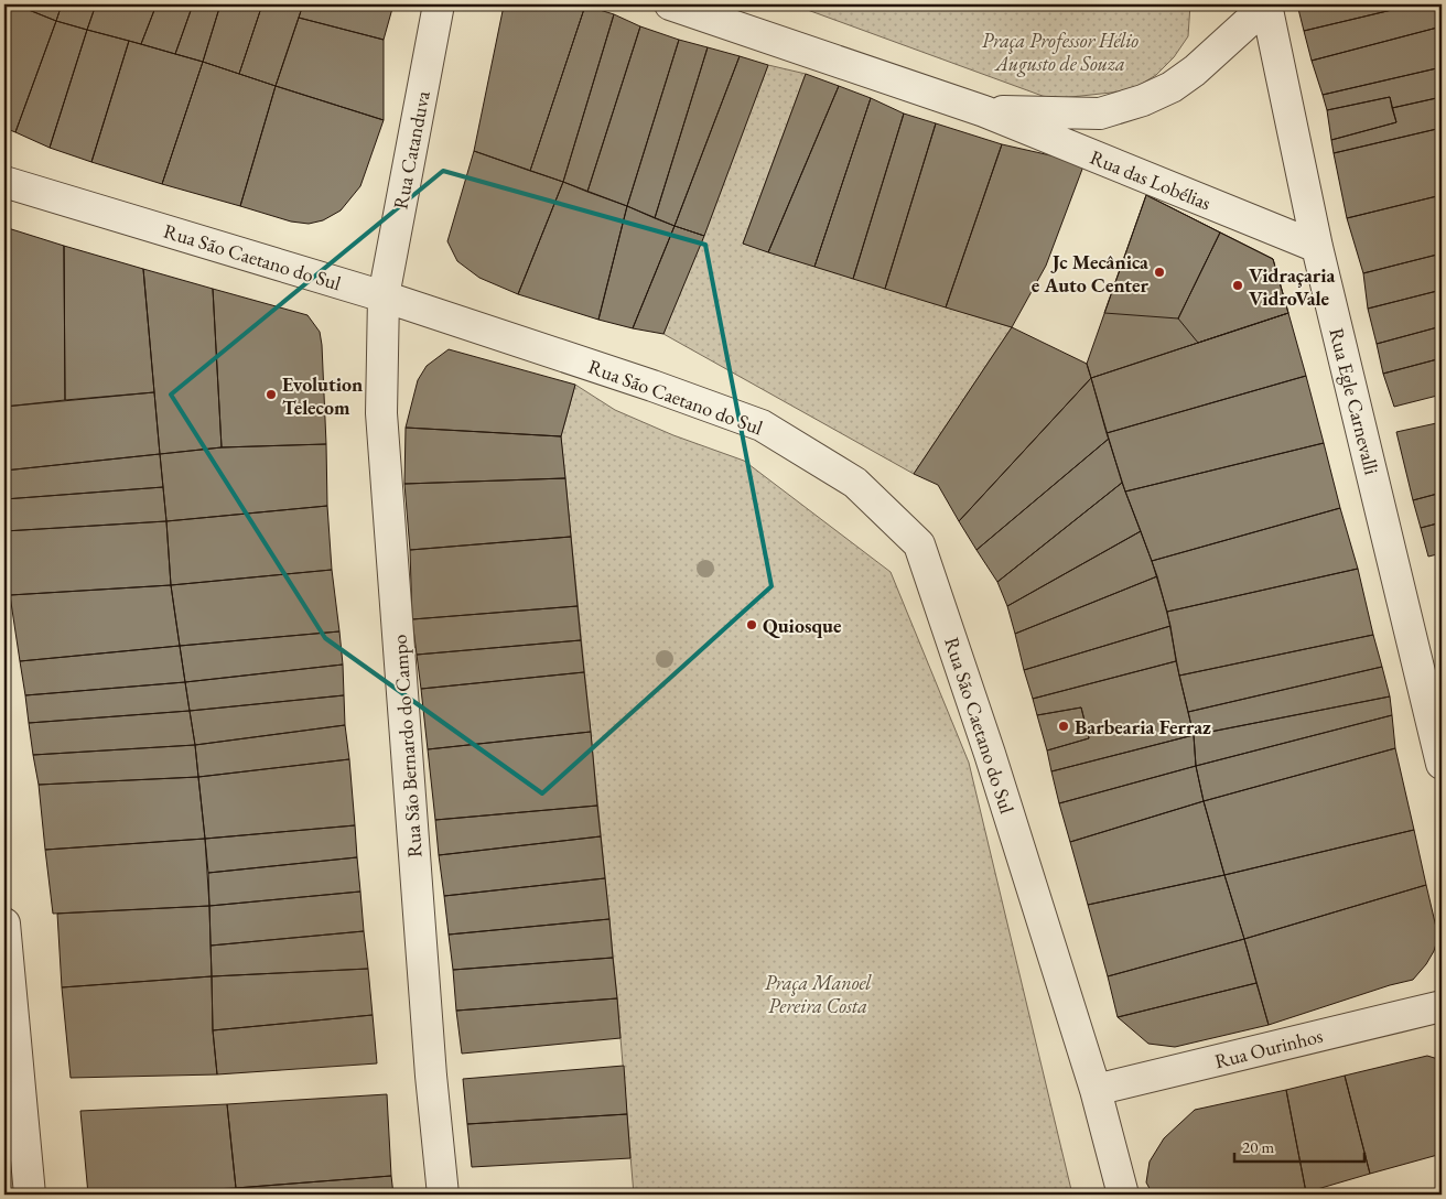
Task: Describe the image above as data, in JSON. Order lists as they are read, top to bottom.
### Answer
{
  "streets": {
    "street": [
      "Rua Catanduva",
      "Rua das Lobélias",
      "Rua São Caetano do Sul",
      "Rua Egle Carnevalli",
      "Rua São Bernardo do Campo",
      "Rua Ourinhos"
    ]
  },
  "crossings": [
    ["Rua Catanduva", "Rua São Caetano do Sul"],
    ["Rua Catanduva", "Rua São Bernardo do Campo"],
    ["Rua das Lobélias", "Rua Egle Carnevalli"],
    ["Rua São Caetano do Sul", "Rua São Bernardo do Campo"],
    ["Rua São Caetano do Sul", "Rua Ourinhos"]
  ],
  "parks": ["Praça Professor Hélio Augusto de Souza", "Praça Manoel Pereira Costa"],
  "places": [
    "Jc Mecânica e Auto Center",
    "Vidraçaria VidroVale",
    "Evolution Telecom",
    "Quiosque",
    "Barbearia Ferraz"
  ],
  "scale_bar": "20 m"
}
